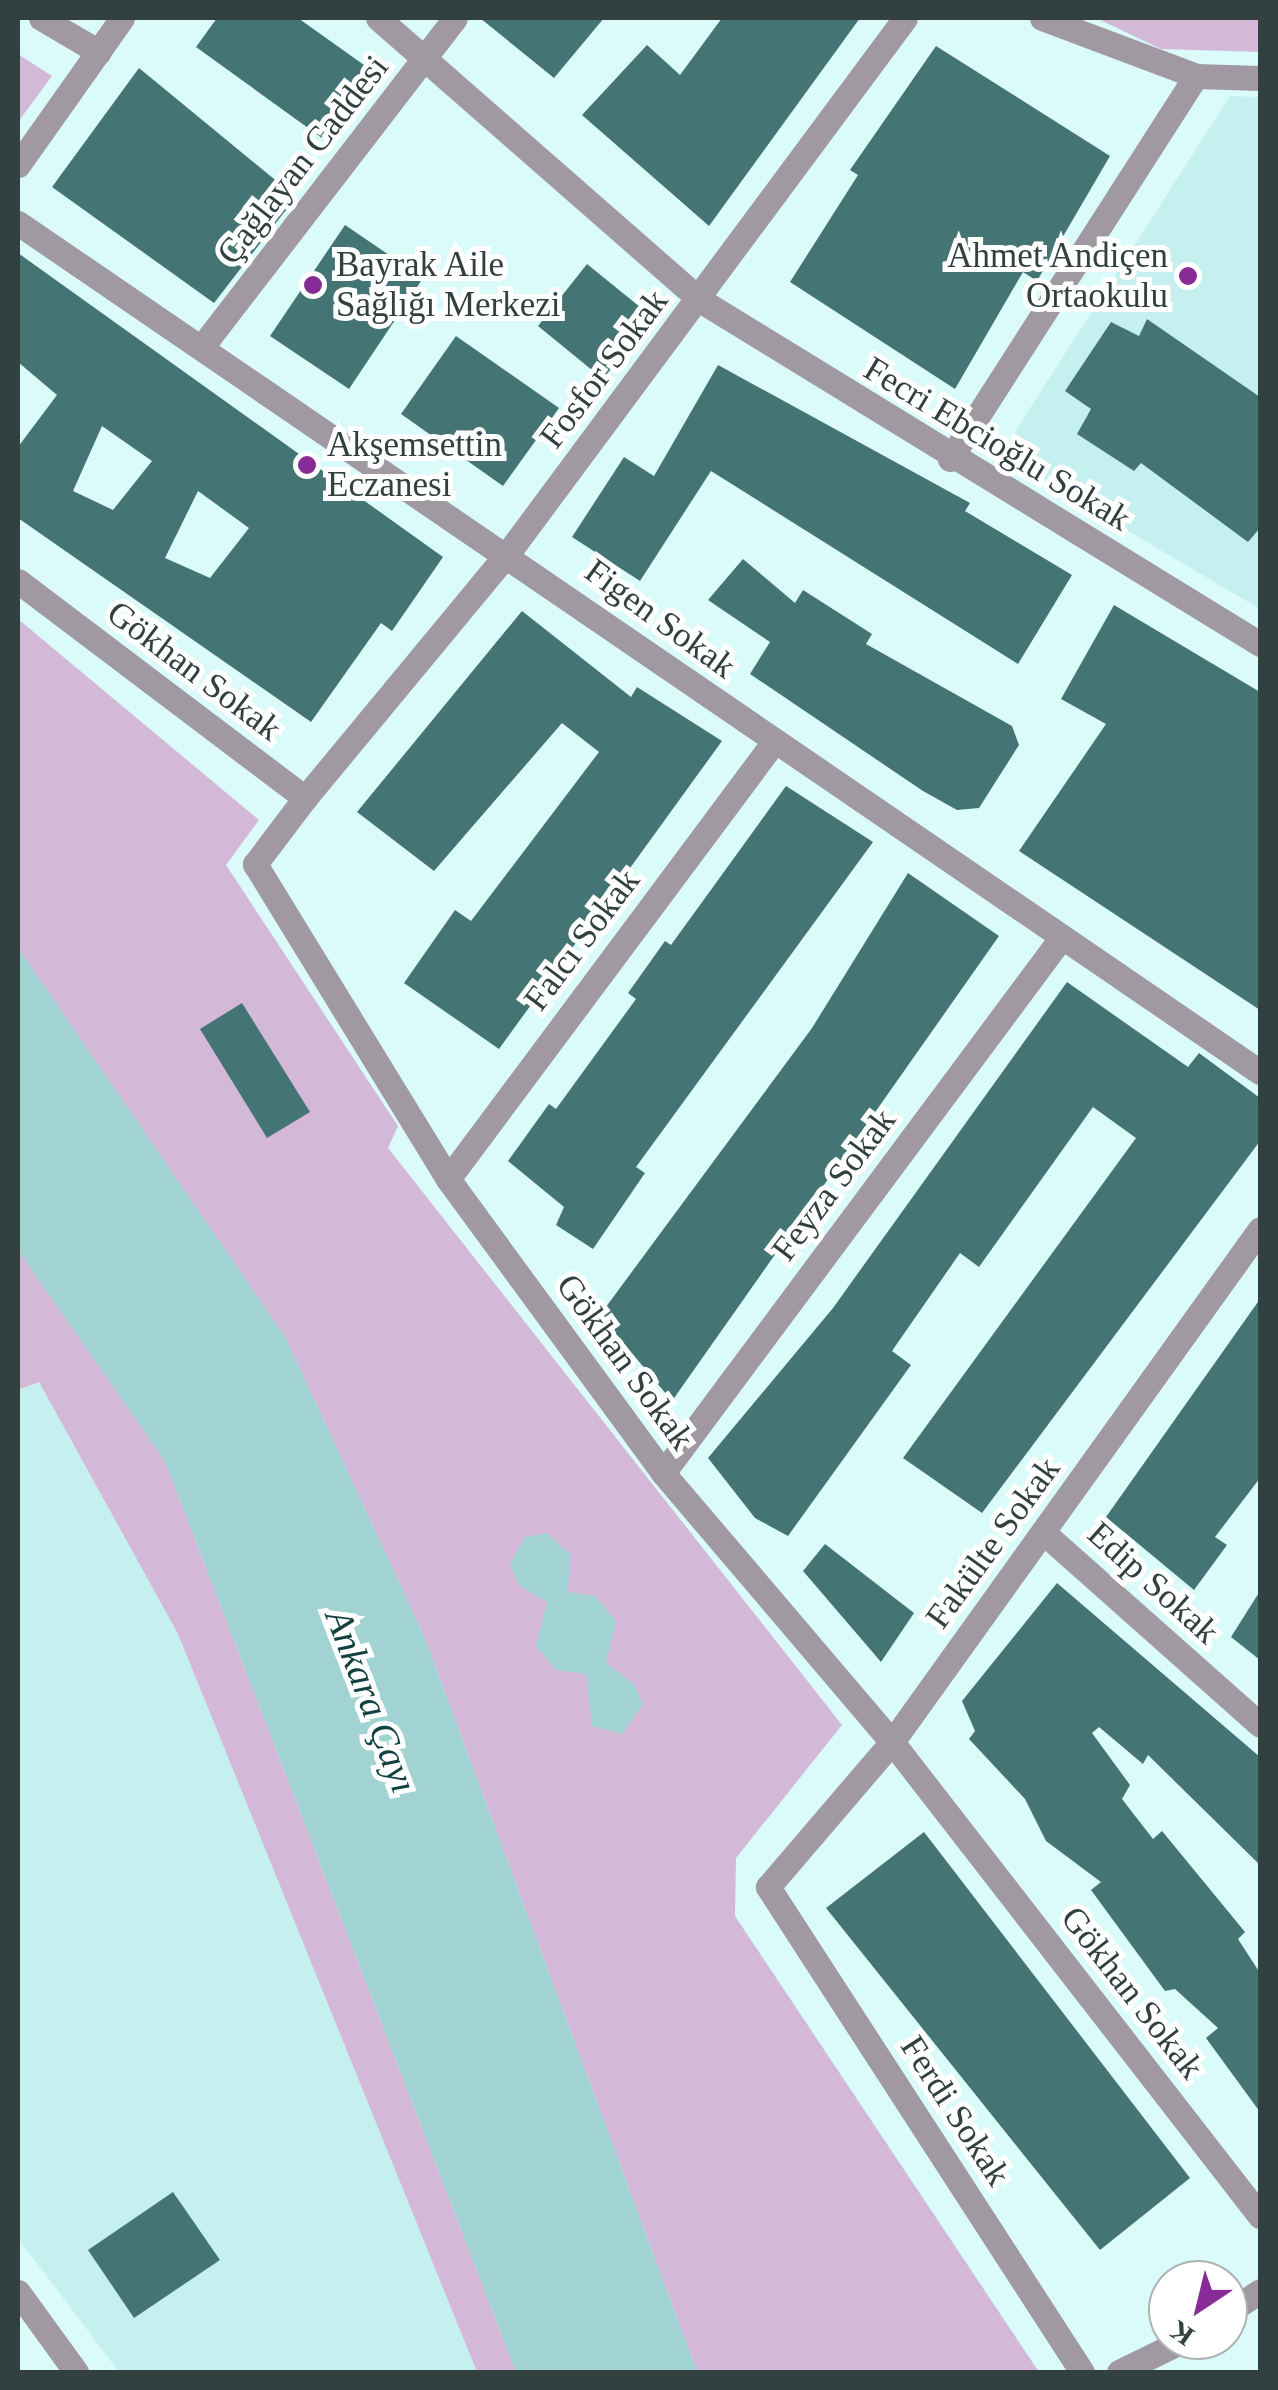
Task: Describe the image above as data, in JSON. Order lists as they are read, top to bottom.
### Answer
{
  "streets": {
    "street": [
      "Çağlayan Caddesi",
      "Fosfor Sokak",
      "Fecri Ebcioğlu Sokak",
      "Figen Sokak",
      "Gökhan Sokak",
      "Falcı Sokak",
      "Feyza Sokak",
      "Fakülte Sokak",
      "Edip Sokak",
      "Ferdi Sokak"
    ]
  },
  "crossings": [
    ["Çağlayan Caddesi", "Fecri Ebcioğlu Sokak"],
    ["Çağlayan Caddesi", "Figen Sokak"],
    ["Fosfor Sokak", "Fecri Ebcioğlu Sokak"],
    ["Fosfor Sokak", "Figen Sokak"],
    ["Fosfor Sokak", "Gökhan Sokak"],
    ["Figen Sokak", "Falcı Sokak"],
    ["Figen Sokak", "Feyza Sokak"],
    ["Gökhan Sokak", "Falcı Sokak"],
    ["Gökhan Sokak", "Feyza Sokak"],
    ["Gökhan Sokak", "Fakülte Sokak"],
    ["Fakülte Sokak", "Edip Sokak"],
    ["Fakülte Sokak", "Ferdi Sokak"]
  ],
  "water": ["Ankara Çayı"],
  "places": ["Ahmet Andiçen Ortaokulu", "Bayrak Aile Sağlığı Merkezi", "Akşemsettin Eczanesi"],
  "north": "bottom left"
}
